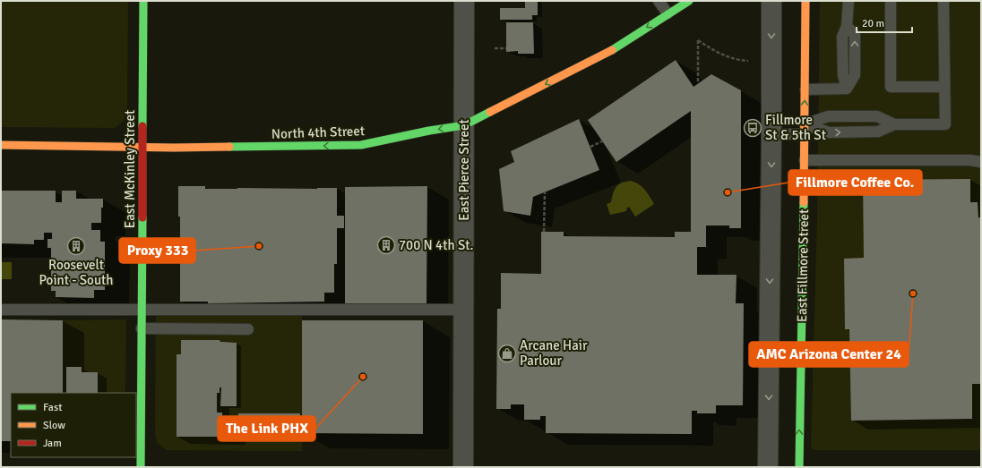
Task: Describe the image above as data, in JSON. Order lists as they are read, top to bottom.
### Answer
{
  "streets": {
    "street": [
      "North 4th Street",
      "East McKinley Street",
      "East Pierce Street",
      "East Fillmore Street"
    ]
  },
  "crossings": [
    ["North 4th Street", "East McKinley Street"],
    ["North 4th Street", "East Pierce Street"]
  ],
  "one_way": ["North 4th Street"],
  "places": {
    "bus stop": ["Fillmore St & 5th St"],
    "other": [
      "Fillmore Coffee Co.",
      "Proxy 333",
      "AMC Arizona Center 24",
      "The Link PHX"
    ],
    "building": ["700 N 4th St.", "Roosevelt Point - South"],
    "shop": ["Arcane Hair Parlour"]
  },
  "legend": ["Fast", "Slow", "Jam"],
  "scale_bar": "20 m"
}
